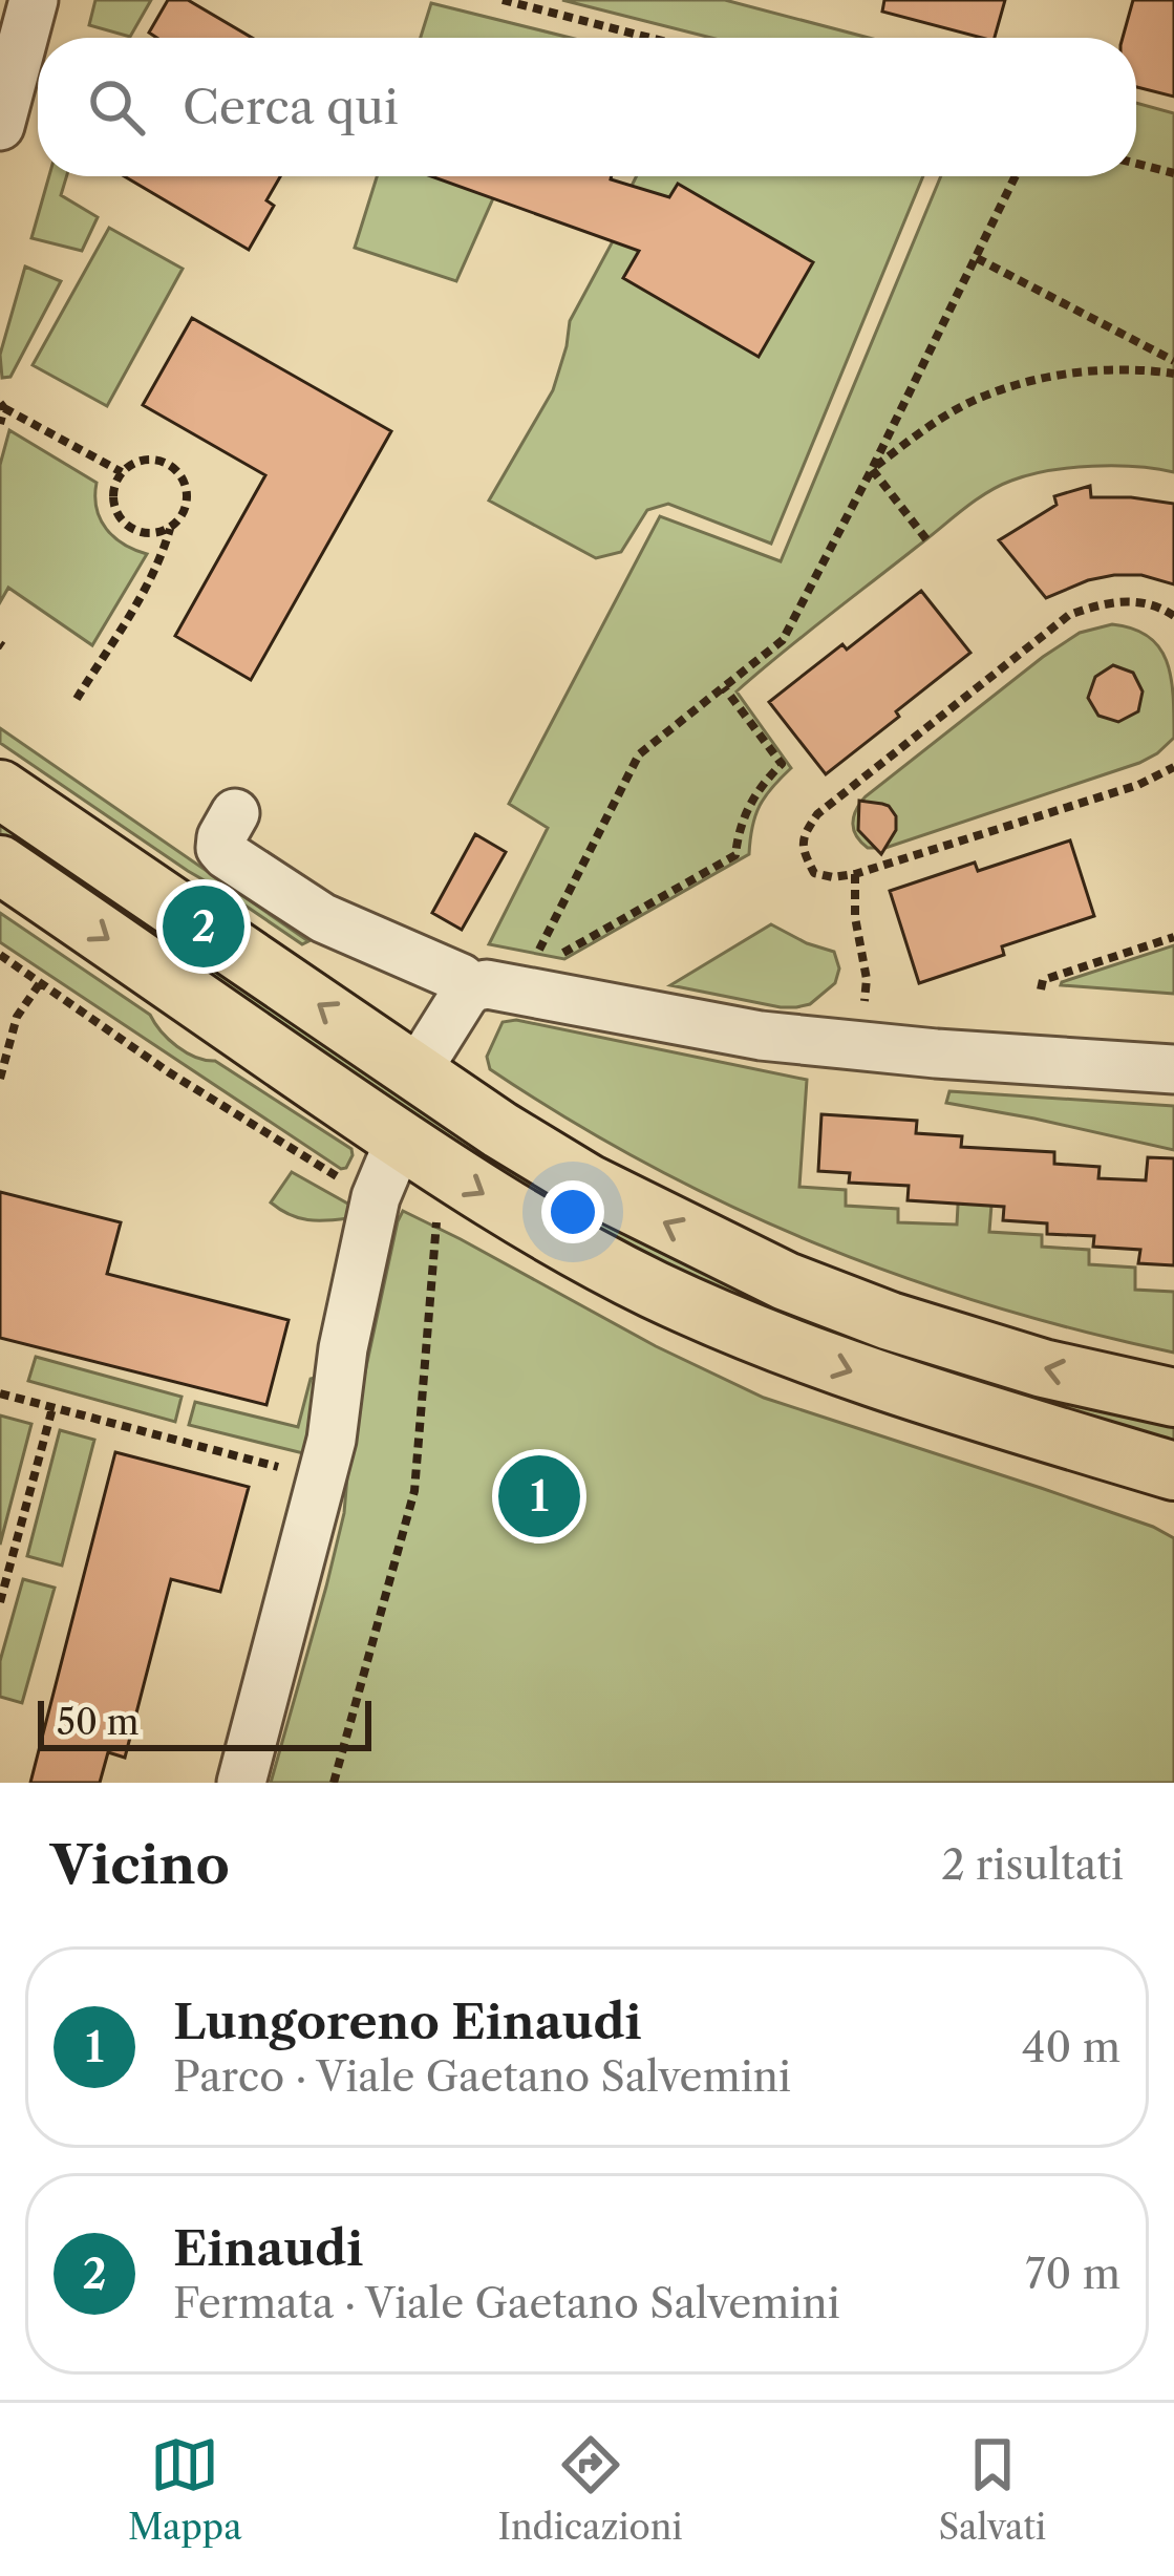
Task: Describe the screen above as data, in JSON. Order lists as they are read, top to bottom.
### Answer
{
  "scale_bar": "50 m",
  "page": {
    "search": "Cerca qui",
    "pins": ["2", "1"],
    "scale": "50 m",
    "heading": ["Vicino", "2 risultati"],
    "list": [
      {
        "mark": "1",
        "name": "Lungoreno Einaudi",
        "note": "Parco · Viale Gaetano Salvemini",
        "value": "40 m"
      },
      {
        "mark": "2",
        "name": "Einaudi",
        "note": "Fermata · Viale Gaetano Salvemini",
        "value": "70 m"
      }
    ],
    "nav": ["Mappa", "Indicazioni", "Salvati"]
  }
}
